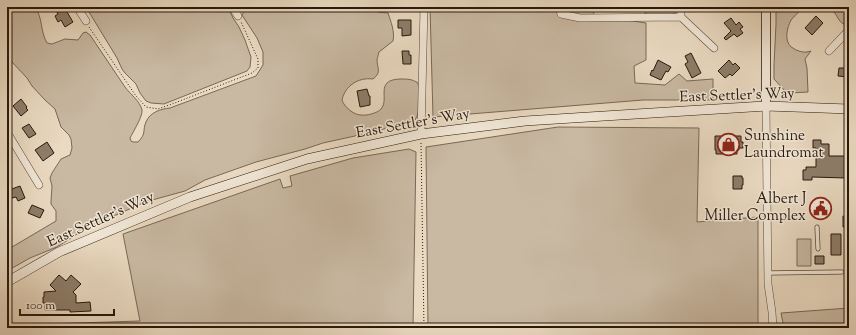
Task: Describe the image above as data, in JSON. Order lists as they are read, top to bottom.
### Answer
{
  "streets": {
    "main road": ["East Settler's Way"]
  },
  "places": {
    "shop": ["Sunshine Laundromat"],
    "public building": ["Albert J Miller Complex"]
  },
  "scale_bar": "100 m"
}
